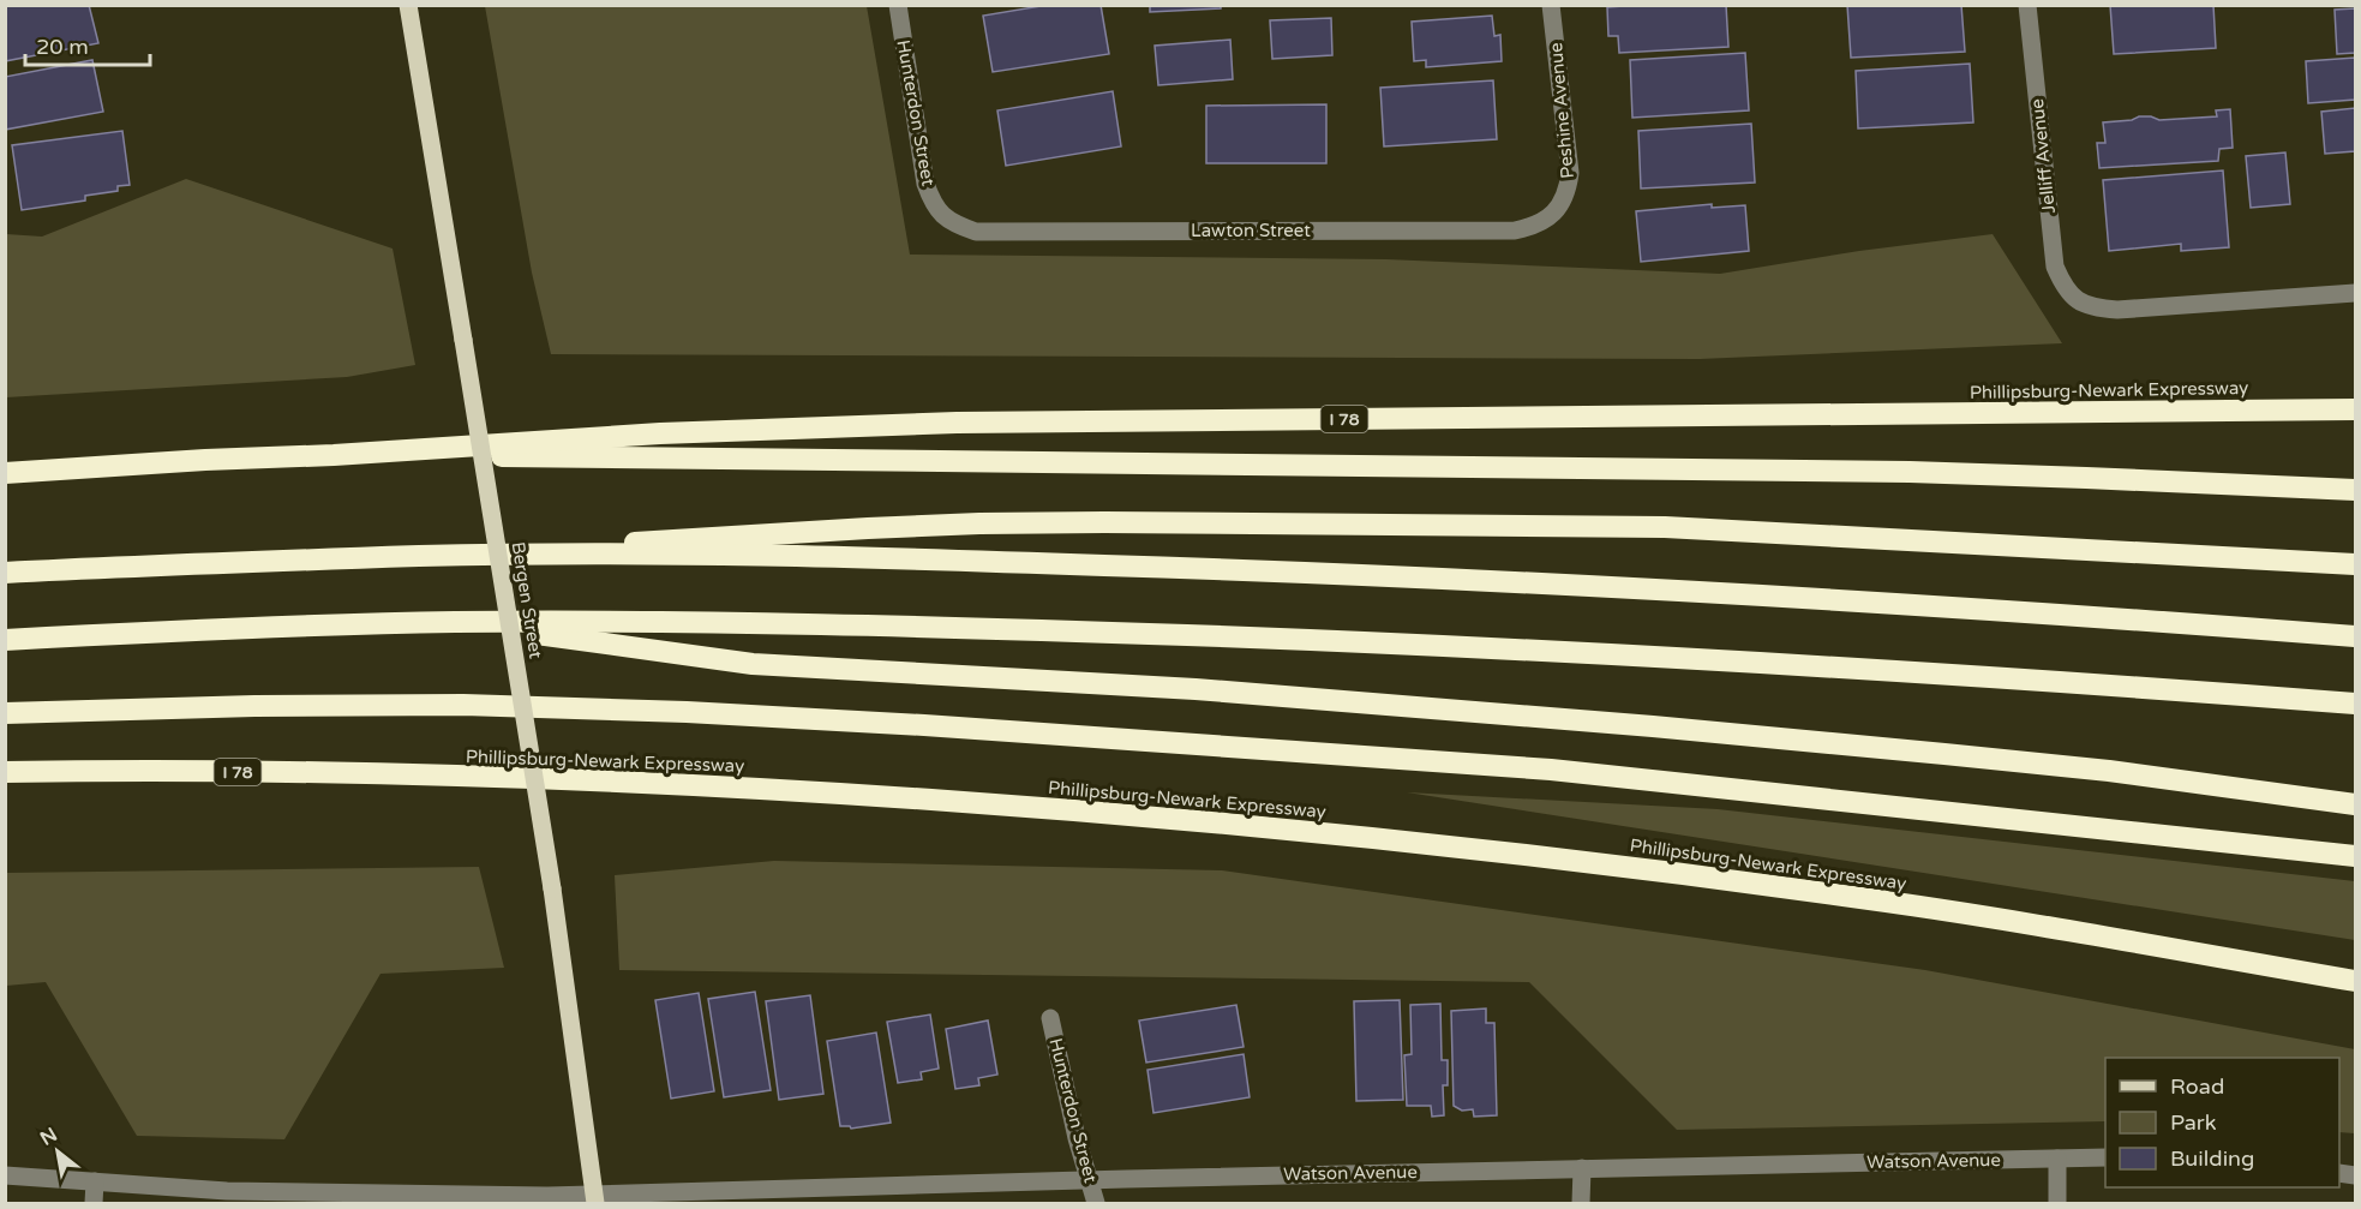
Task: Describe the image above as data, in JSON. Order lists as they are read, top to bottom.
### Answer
{
  "streets": {
    "highway": ["Phillipsburg-Newark Expressway", "I 78"],
    "main road": ["Bergen Street"],
    "street": [
      "Peshine Avenue",
      "Hunterdon Street",
      "Jelliff Avenue",
      "Lawton Street",
      "Watson Avenue"
    ]
  },
  "crossings": [
    ["Peshine Avenue", "Lawton Street"],
    ["Hunterdon Street", "Lawton Street"],
    ["Hunterdon Street", "Watson Avenue"],
    ["Bergen Street", "Watson Avenue"]
  ],
  "legend": ["Road", "Park", "Building"],
  "scale_bar": "20 m",
  "north": "top left"
}
